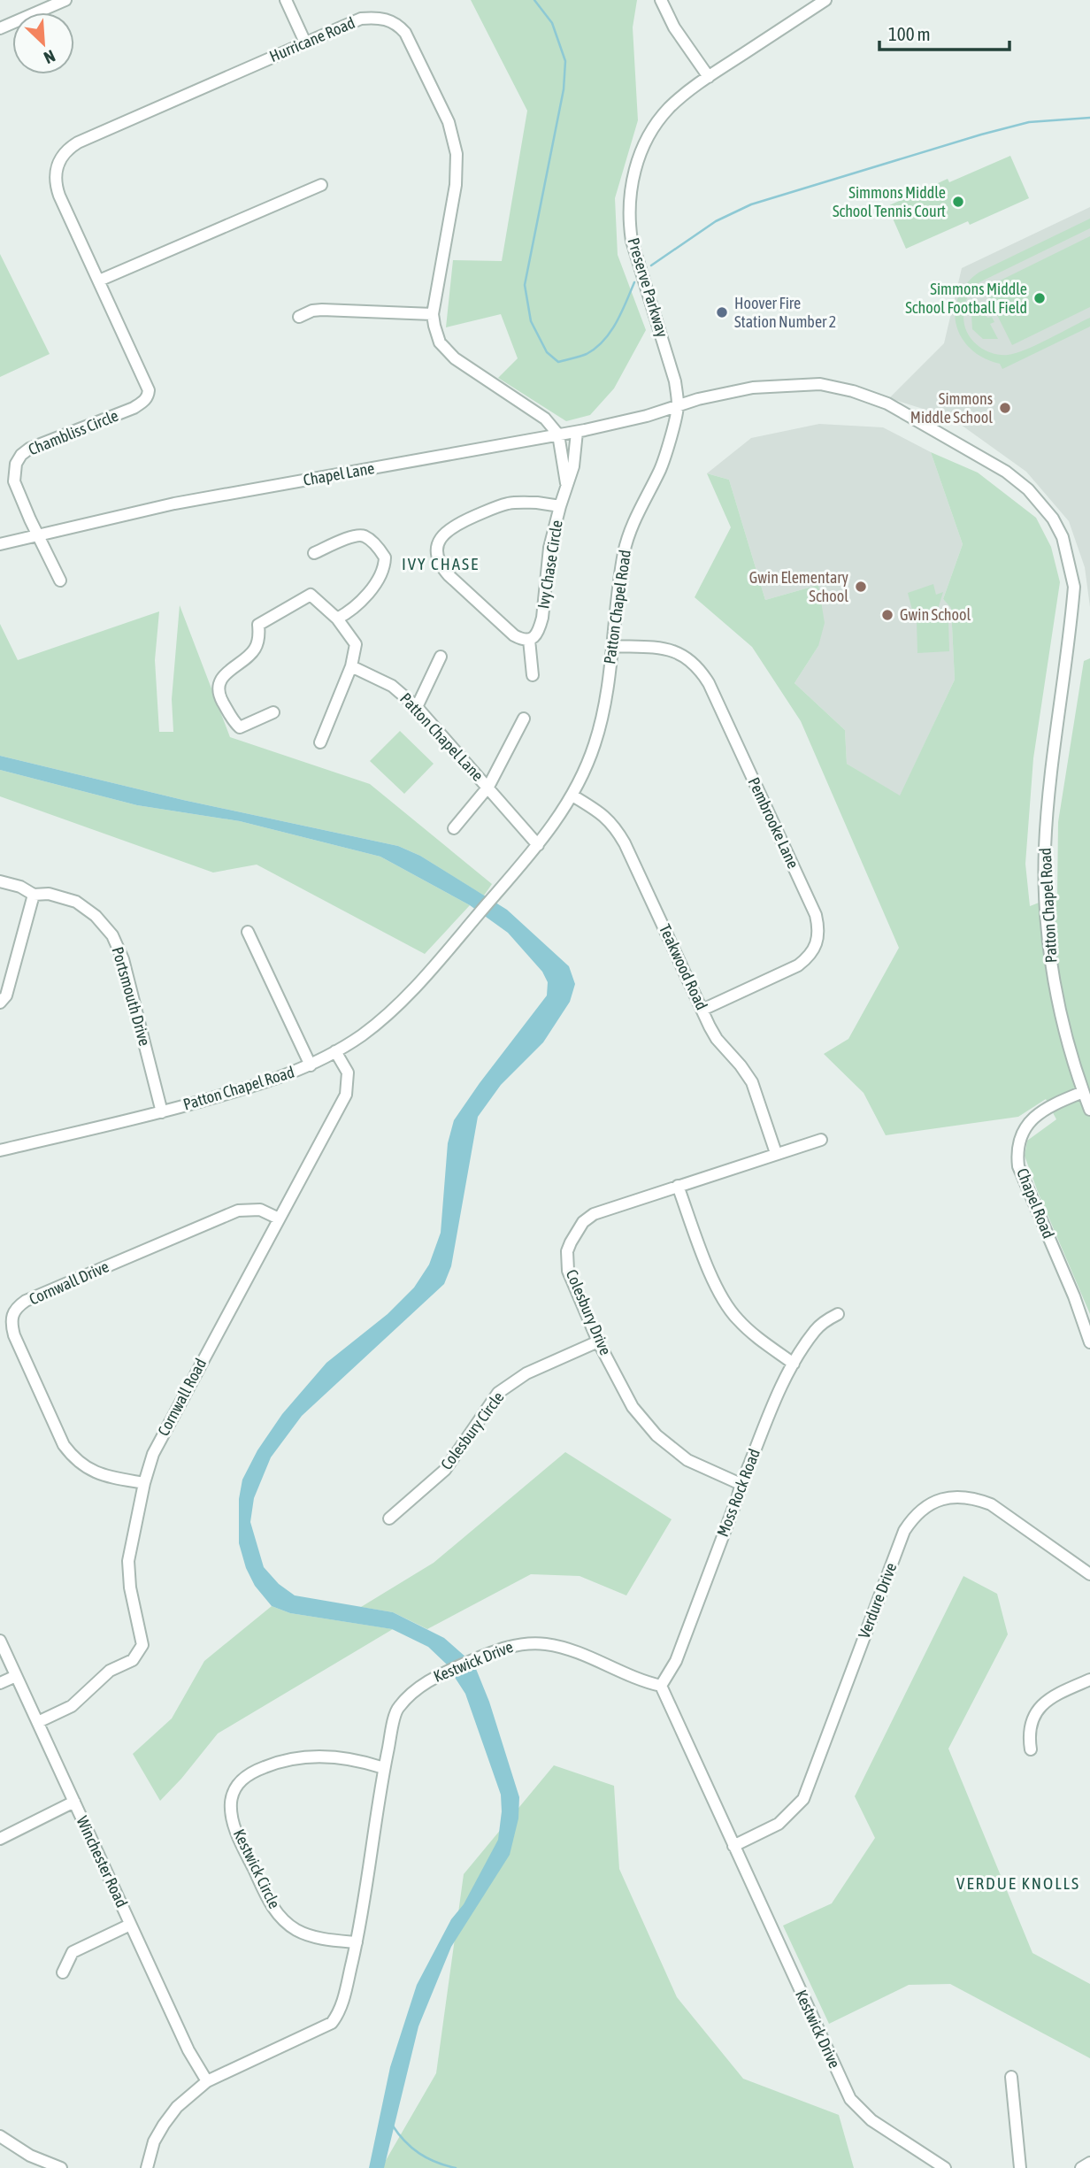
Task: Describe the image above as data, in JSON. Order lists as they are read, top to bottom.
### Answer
{
  "streets": {
    "street": [
      "Hurricane Road",
      "Preserve Parkway",
      "Chambliss Circle",
      "Chapel Lane",
      "Ivy Chase Circle",
      "Patton Chapel Road",
      "Patton Chapel Lane",
      "Pembrooke Lane",
      "Teakwood Road",
      "Portsmouth Drive",
      "Chapel Road",
      "Cornwall Drive",
      "Colesbury Drive",
      "Cornwall Road",
      "Colesbury Circle",
      "Moss Rock Road",
      "Verdure Drive",
      "Kestwick Drive",
      "Winchester Road",
      "Kestwick Circle"
    ]
  },
  "crossings": [
    ["Hurricane Road", "Chambliss Circle"],
    ["Hurricane Road", "Chapel Lane"],
    ["Hurricane Road", "Ivy Chase Circle"],
    ["Preserve Parkway", "Chapel Lane"],
    ["Preserve Parkway", "Patton Chapel Road"],
    ["Chambliss Circle", "Chapel Lane"],
    ["Chapel Lane", "Ivy Chase Circle"],
    ["Chapel Lane", "Patton Chapel Road"],
    ["Patton Chapel Road", "Patton Chapel Lane"],
    ["Patton Chapel Road", "Pembrooke Lane"],
    ["Patton Chapel Road", "Teakwood Road"],
    ["Patton Chapel Road", "Portsmouth Drive"],
    ["Patton Chapel Road", "Chapel Road"],
    ["Patton Chapel Road", "Cornwall Road"],
    ["Pembrooke Lane", "Teakwood Road"],
    ["Teakwood Road", "Colesbury Drive"],
    ["Cornwall Drive", "Cornwall Road"],
    ["Colesbury Drive", "Colesbury Circle"],
    ["Colesbury Drive", "Moss Rock Road"],
    ["Cornwall Road", "Winchester Road"],
    ["Moss Rock Road", "Kestwick Drive"],
    ["Verdure Drive", "Kestwick Drive"],
    ["Kestwick Drive", "Winchester Road"],
    ["Kestwick Drive", "Kestwick Circle"]
  ],
  "districts": ["IVY CHASE", "VERDUE KNOLLS"],
  "places": [
    "Simmons Middle School Tennis Court",
    "Simmons Middle School Football Field",
    "Hoover Fire Station Number 2",
    "Simmons Middle School",
    "Gwin Elementary School",
    "Gwin School"
  ],
  "scale_bar": "100 m",
  "north": "bottom right"
}
